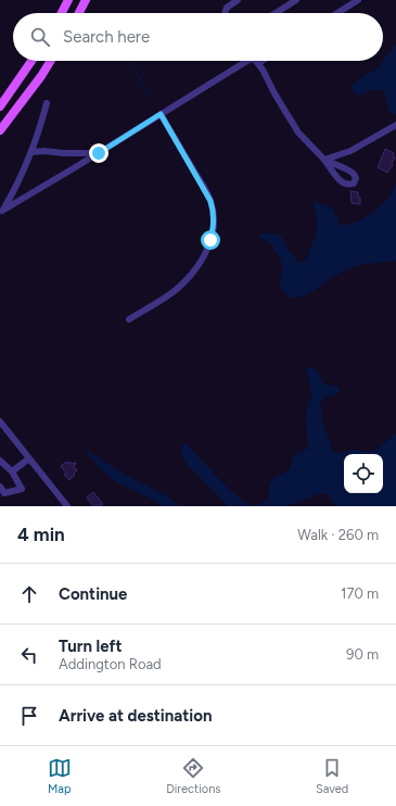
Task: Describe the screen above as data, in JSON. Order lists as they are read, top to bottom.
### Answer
{
  "page": {
    "search": "Search here",
    "heading": ["4 min", "Walk · 260 m"],
    "list": [
      ["Continue", "170 m"],
      ["Turn left", "Addington Road", "90 m"],
      "Arrive at destination"
    ],
    "nav": ["Map", "Directions", "Saved"]
  }
}
